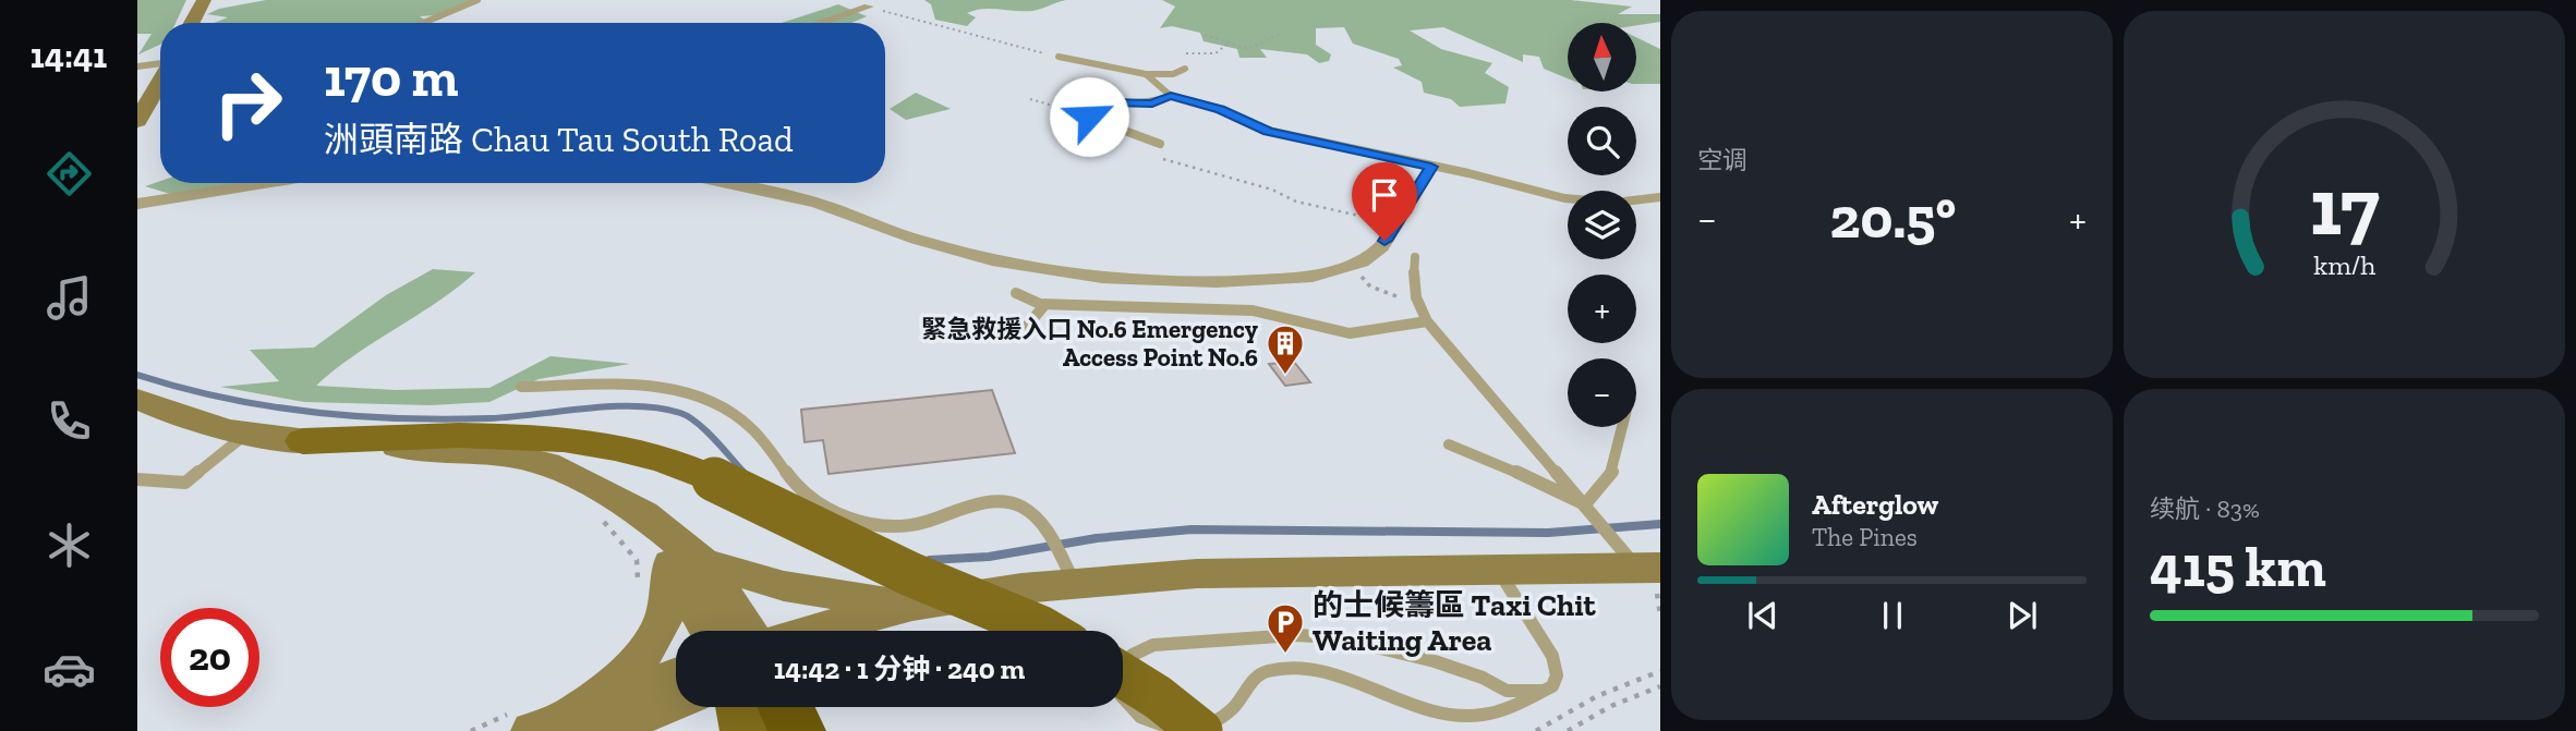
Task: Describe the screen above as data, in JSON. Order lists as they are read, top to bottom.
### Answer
{
  "places": {
    "building": ["緊急救援入口 No.6 Emergency Access Point No.6"],
    "parking": ["的士候籌區 Taxi Chit Waiting Area"]
  },
  "north": "top",
  "page": {
    "tabs": "14:41",
    "tile": [
      "空调",
      ["续航 · 83%", "415 km"]
    ],
    "map_buttons": ["+", "−"],
    "turn": ["170 m", "洲頭南路 Chau Tau South Road"],
    "heat": ["−", "20.5°", "+"],
    "song": ["Afterglow", "The Pines"],
    "limit": "20",
    "trip": "14:42 · 1 分钟 · 240 m",
    "gauge": ["17", "km/h"]
  }
}
